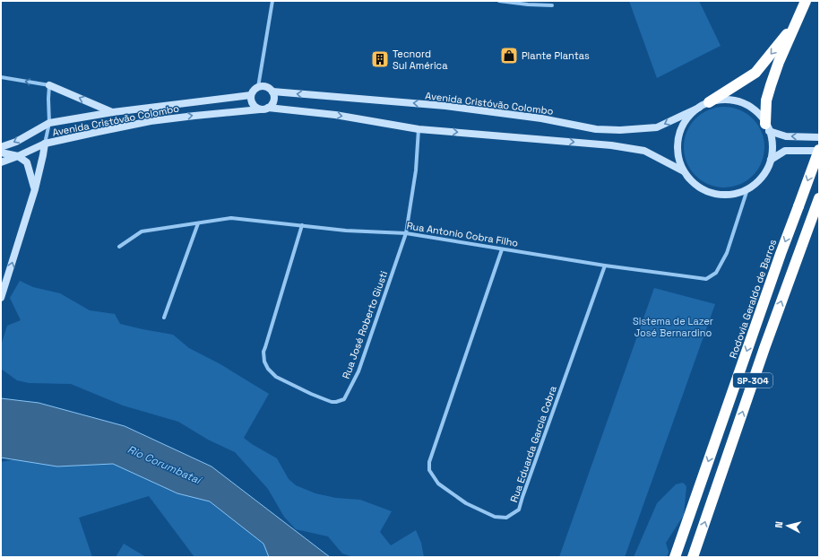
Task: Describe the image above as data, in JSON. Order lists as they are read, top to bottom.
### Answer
{
  "streets": {
    "highway": ["Rodovia Geraldo de Barros", "SP-304"],
    "street": [
      "Avenida Cristóvão Colombo",
      "Rua Antonio Cobra Filho",
      "Rua José Roberto Giusti",
      "Rua Eduarda Garcia Cobra"
    ]
  },
  "crossings": [
    ["Avenida Cristóvão Colombo", "Rua Antonio Cobra Filho"],
    ["Rua Antonio Cobra Filho", "Rua José Roberto Giusti"],
    ["Rua Antonio Cobra Filho", "Rua Eduarda Garcia Cobra"]
  ],
  "water": ["Rio Corumbataí"],
  "parks": ["Sistema de Lazer José Bernardino"],
  "places": {
    "shop": ["Plante Plantas"],
    "building": ["Tecnord Sul América"]
  },
  "north": "left"
}
